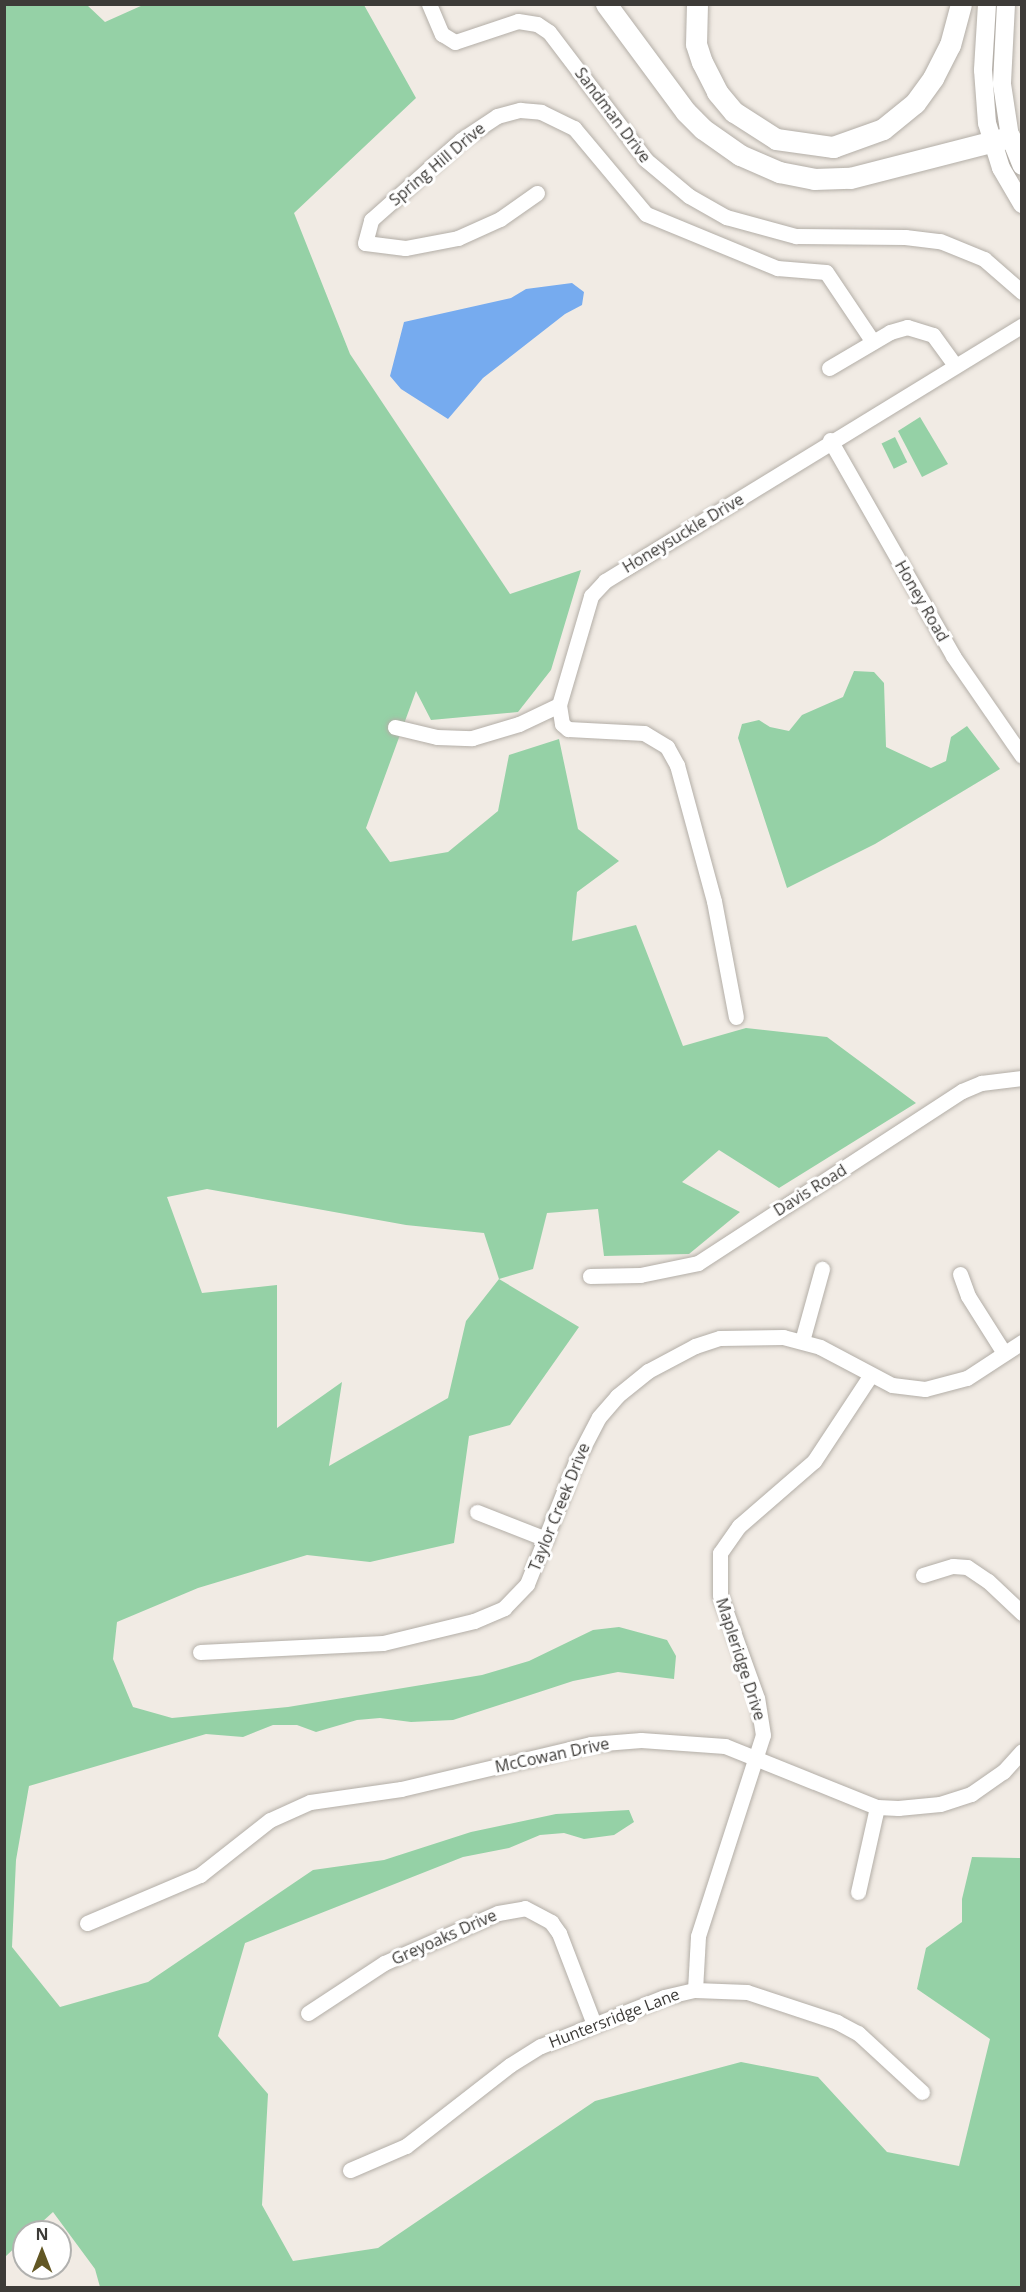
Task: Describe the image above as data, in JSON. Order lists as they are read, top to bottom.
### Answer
{
  "streets": {
    "street": [
      "Sandman Drive",
      "Spring Hill Drive",
      "Honeysuckle Drive",
      "Honey Road",
      "Davis Road",
      "Taylor Creek Drive",
      "Mapleridge Drive",
      "McCowan Drive",
      "Greyoaks Drive",
      "Huntersridge Lane"
    ]
  },
  "crossings": [
    ["Honeysuckle Drive", "Honey Road"],
    ["Taylor Creek Drive", "Mapleridge Drive"],
    ["Mapleridge Drive", "McCowan Drive"],
    ["Mapleridge Drive", "Huntersridge Lane"],
    ["Greyoaks Drive", "Huntersridge Lane"]
  ],
  "north": "top"
}
